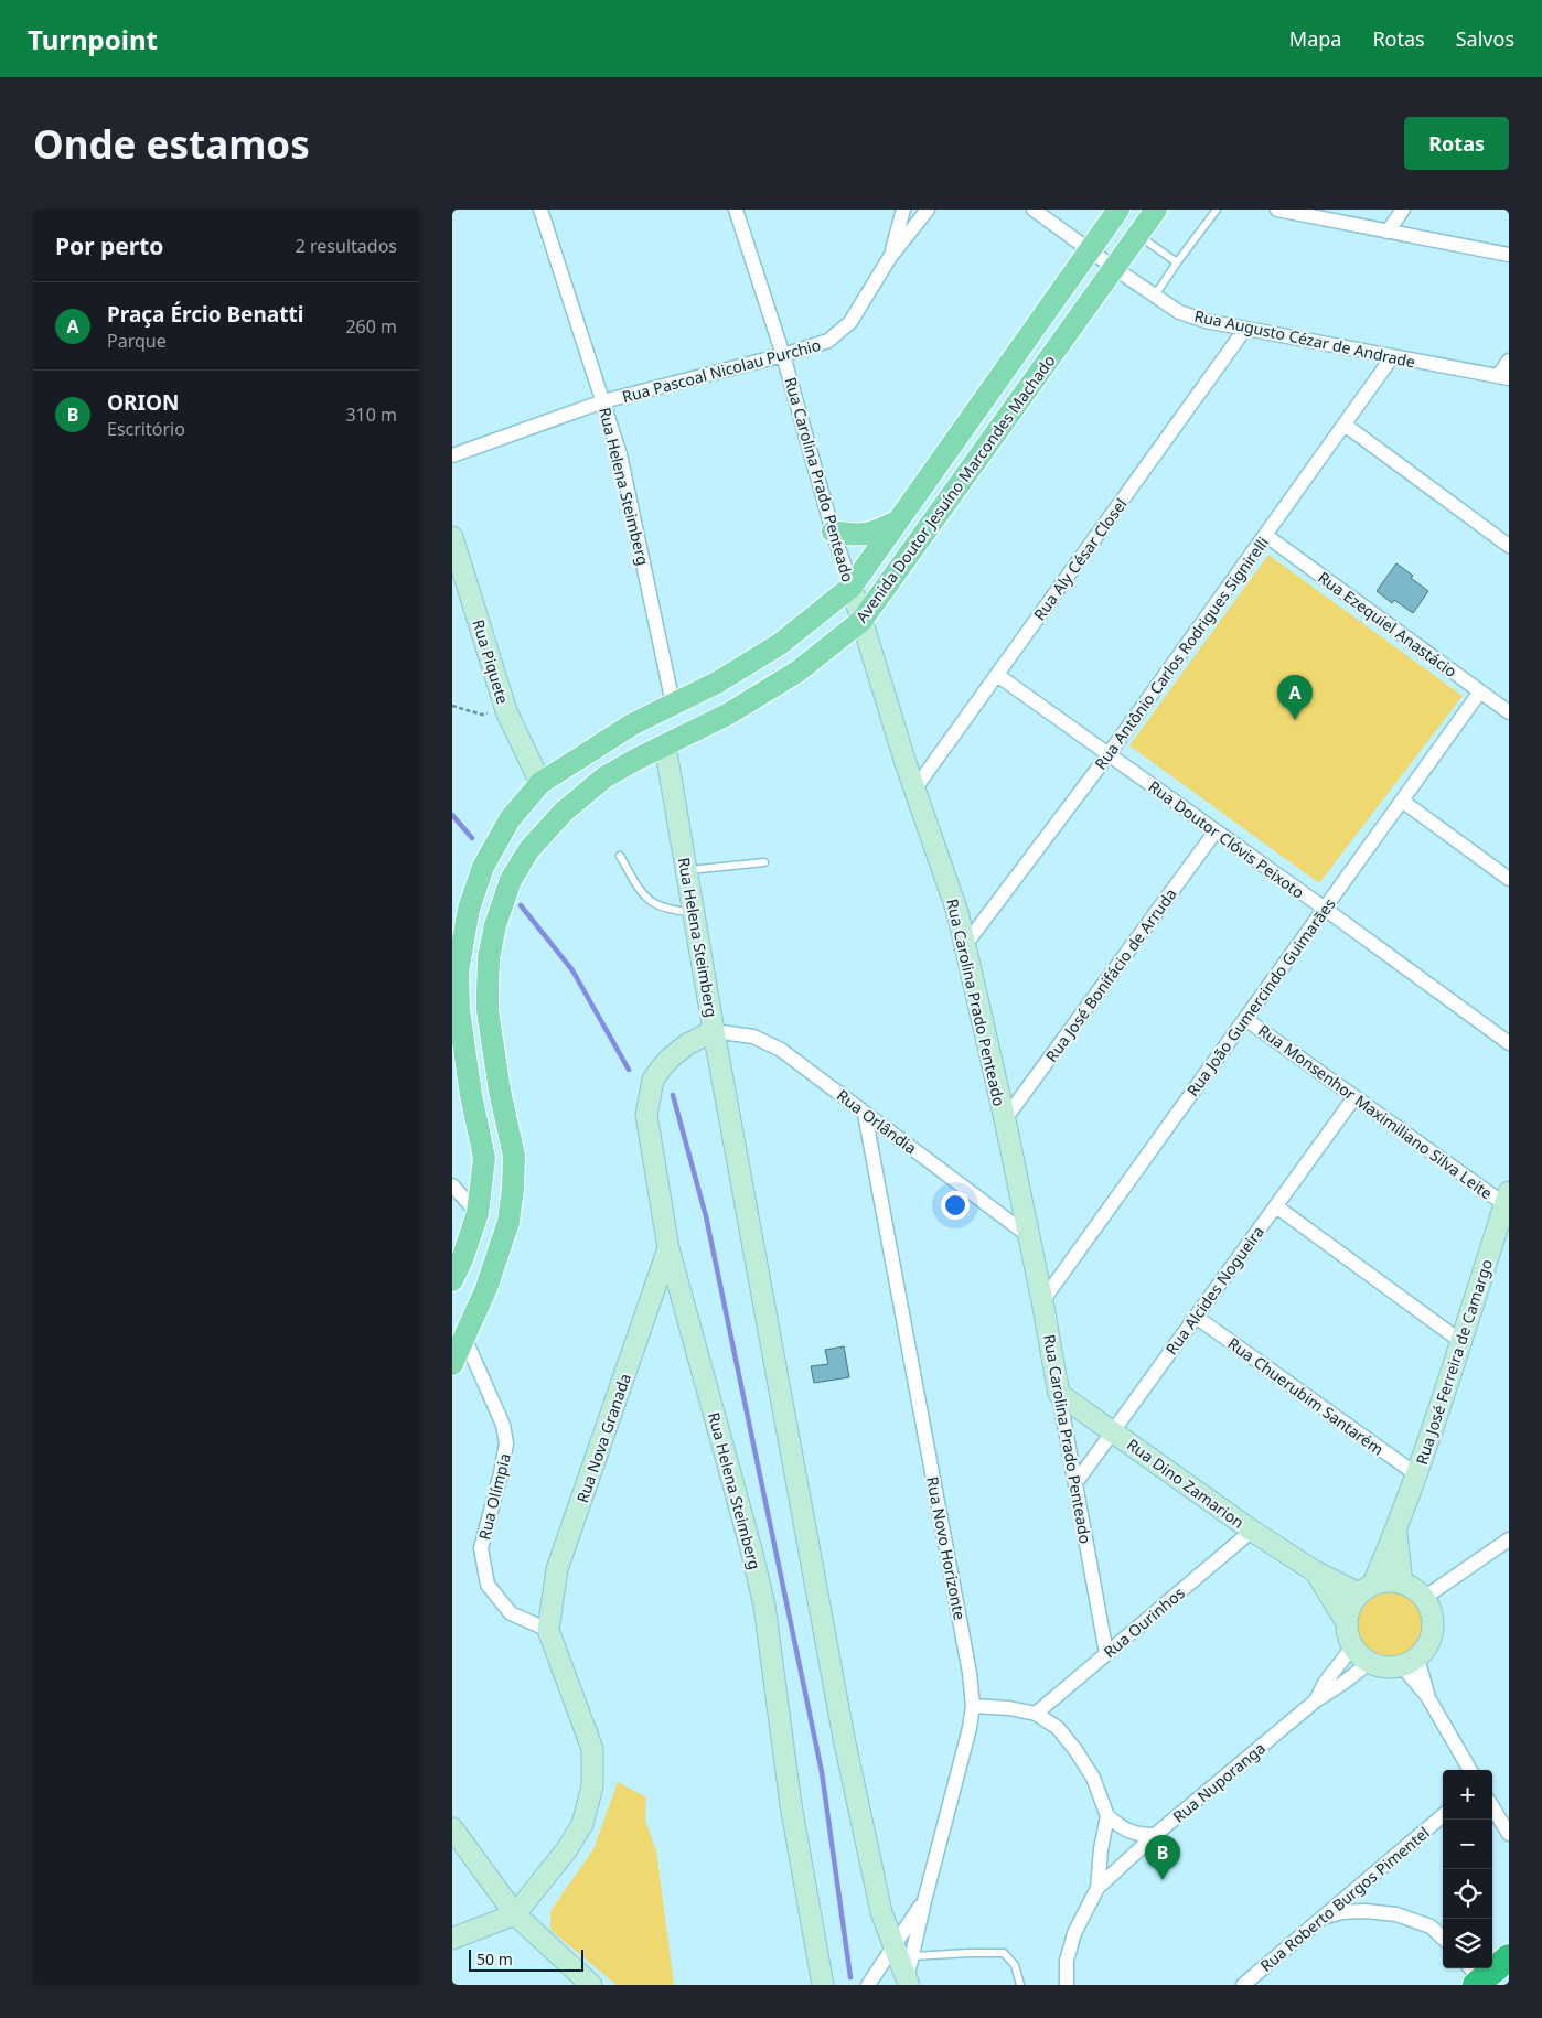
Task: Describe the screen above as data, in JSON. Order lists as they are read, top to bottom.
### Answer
{
  "streets": {
    "main road": ["Avenida Doutor Jesuíno Marcondes Machado"],
    "street": [
      "Rua Augusto Cézar de Andrade",
      "Rua Pascoal Nicolau Purchio",
      "Rua Carolina Prado Penteado",
      "Rua Helena Steimberg",
      "Rua Aly César Closel",
      "Rua Ezequiel Anastácio",
      "Rua Antônio Carlos Rodrigues Signirelli",
      "Rua Piquete",
      "Rua Doutor Clóvis Peixoto",
      "Rua José Bonifácio de Arruda",
      "Rua João Gumercindo Guimarães",
      "Rua Monsenhor Maximiliano Silva Leite",
      "Rua Orlândia",
      "Rua Alcides Nogueira",
      "Rua José Ferreira de Camargo",
      "Rua Chuerubim Santarém",
      "Rua Nova Granada",
      "Rua Dino Zamarion",
      "Rua Olímpia",
      "Rua Novo Horizonte",
      "Rua Ourinhos",
      "Rua Nuporanga",
      "Rua Roberto Burgos Pimentel"
    ]
  },
  "crossings": [
    ["Rua Augusto Cézar de Andrade", "Avenida Doutor Jesuíno Marcondes Machado"],
    ["Rua Augusto Cézar de Andrade", "Rua Aly César Closel"],
    ["Rua Augusto Cézar de Andrade", "Rua Antônio Carlos Rodrigues Signirelli"],
    ["Rua Pascoal Nicolau Purchio", "Rua Carolina Prado Penteado"],
    ["Rua Pascoal Nicolau Purchio", "Rua Helena Steimberg"],
    ["Rua Carolina Prado Penteado", "Avenida Doutor Jesuíno Marcondes Machado"],
    ["Rua Carolina Prado Penteado", "Rua Aly César Closel"],
    ["Rua Carolina Prado Penteado", "Rua Antônio Carlos Rodrigues Signirelli"],
    ["Rua Carolina Prado Penteado", "Rua José Bonifácio de Arruda"],
    ["Rua Carolina Prado Penteado", "Rua João Gumercindo Guimarães"],
    ["Rua Carolina Prado Penteado", "Rua Orlândia"],
    ["Rua Carolina Prado Penteado", "Rua Alcides Nogueira"],
    ["Rua Carolina Prado Penteado", "Rua Dino Zamarion"],
    ["Rua Carolina Prado Penteado", "Rua Ourinhos"],
    ["Rua Helena Steimberg", "Avenida Doutor Jesuíno Marcondes Machado"],
    ["Rua Helena Steimberg", "Rua Orlândia"],
    ["Rua Helena Steimberg", "Rua Nova Granada"],
    ["Rua Helena Steimberg", "Rua Novo Horizonte"],
    ["Avenida Doutor Jesuíno Marcondes Machado", "Rua Piquete"],
    ["Avenida Doutor Jesuíno Marcondes Machado", "Rua Olímpia"],
    ["Rua Aly César Closel", "Rua Doutor Clóvis Peixoto"],
    ["Rua Ezequiel Anastácio", "Rua Antônio Carlos Rodrigues Signirelli"],
    ["Rua Ezequiel Anastácio", "Rua João Gumercindo Guimarães"],
    ["Rua Antônio Carlos Rodrigues Signirelli", "Rua Doutor Clóvis Peixoto"],
    ["Rua Doutor Clóvis Peixoto", "Rua José Bonifácio de Arruda"],
    ["Rua Doutor Clóvis Peixoto", "Rua João Gumercindo Guimarães"],
    ["Rua João Gumercindo Guimarães", "Rua Monsenhor Maximiliano Silva Leite"],
    ["Rua Monsenhor Maximiliano Silva Leite", "Rua Alcides Nogueira"],
    ["Rua Monsenhor Maximiliano Silva Leite", "Rua José Ferreira de Camargo"],
    ["Rua Orlândia", "Rua Novo Horizonte"],
    ["Rua Alcides Nogueira", "Rua Chuerubim Santarém"],
    ["Rua Alcides Nogueira", "Rua Dino Zamarion"],
    ["Rua José Ferreira de Camargo", "Rua Chuerubim Santarém"],
    ["Rua José Ferreira de Camargo", "Rua Dino Zamarion"],
    ["Rua José Ferreira de Camargo", "Rua Nuporanga"],
    ["Rua Nova Granada", "Rua Olímpia"],
    ["Rua Dino Zamarion", "Rua Ourinhos"],
    ["Rua Dino Zamarion", "Rua Nuporanga"]
  ],
  "scale_bar": "50 m",
  "page": {
    "header": "Turnpoint",
    "nav": ["Mapa", "Rotas", "Salvos"],
    "buttons": "Rotas",
    "title": "Onde estamos",
    "heading": ["Por perto", "2 resultados"],
    "list": [
      {
        "mark": "A",
        "name": "Praça Ércio Benatti",
        "note": "Parque",
        "value": "260 m"
      },
      {
        "mark": "B",
        "name": "ORION",
        "note": "Escritório",
        "value": "310 m"
      }
    ],
    "pins": ["A", "B"],
    "map_buttons": ["+", "−"],
    "scale": "50 m"
  }
}
